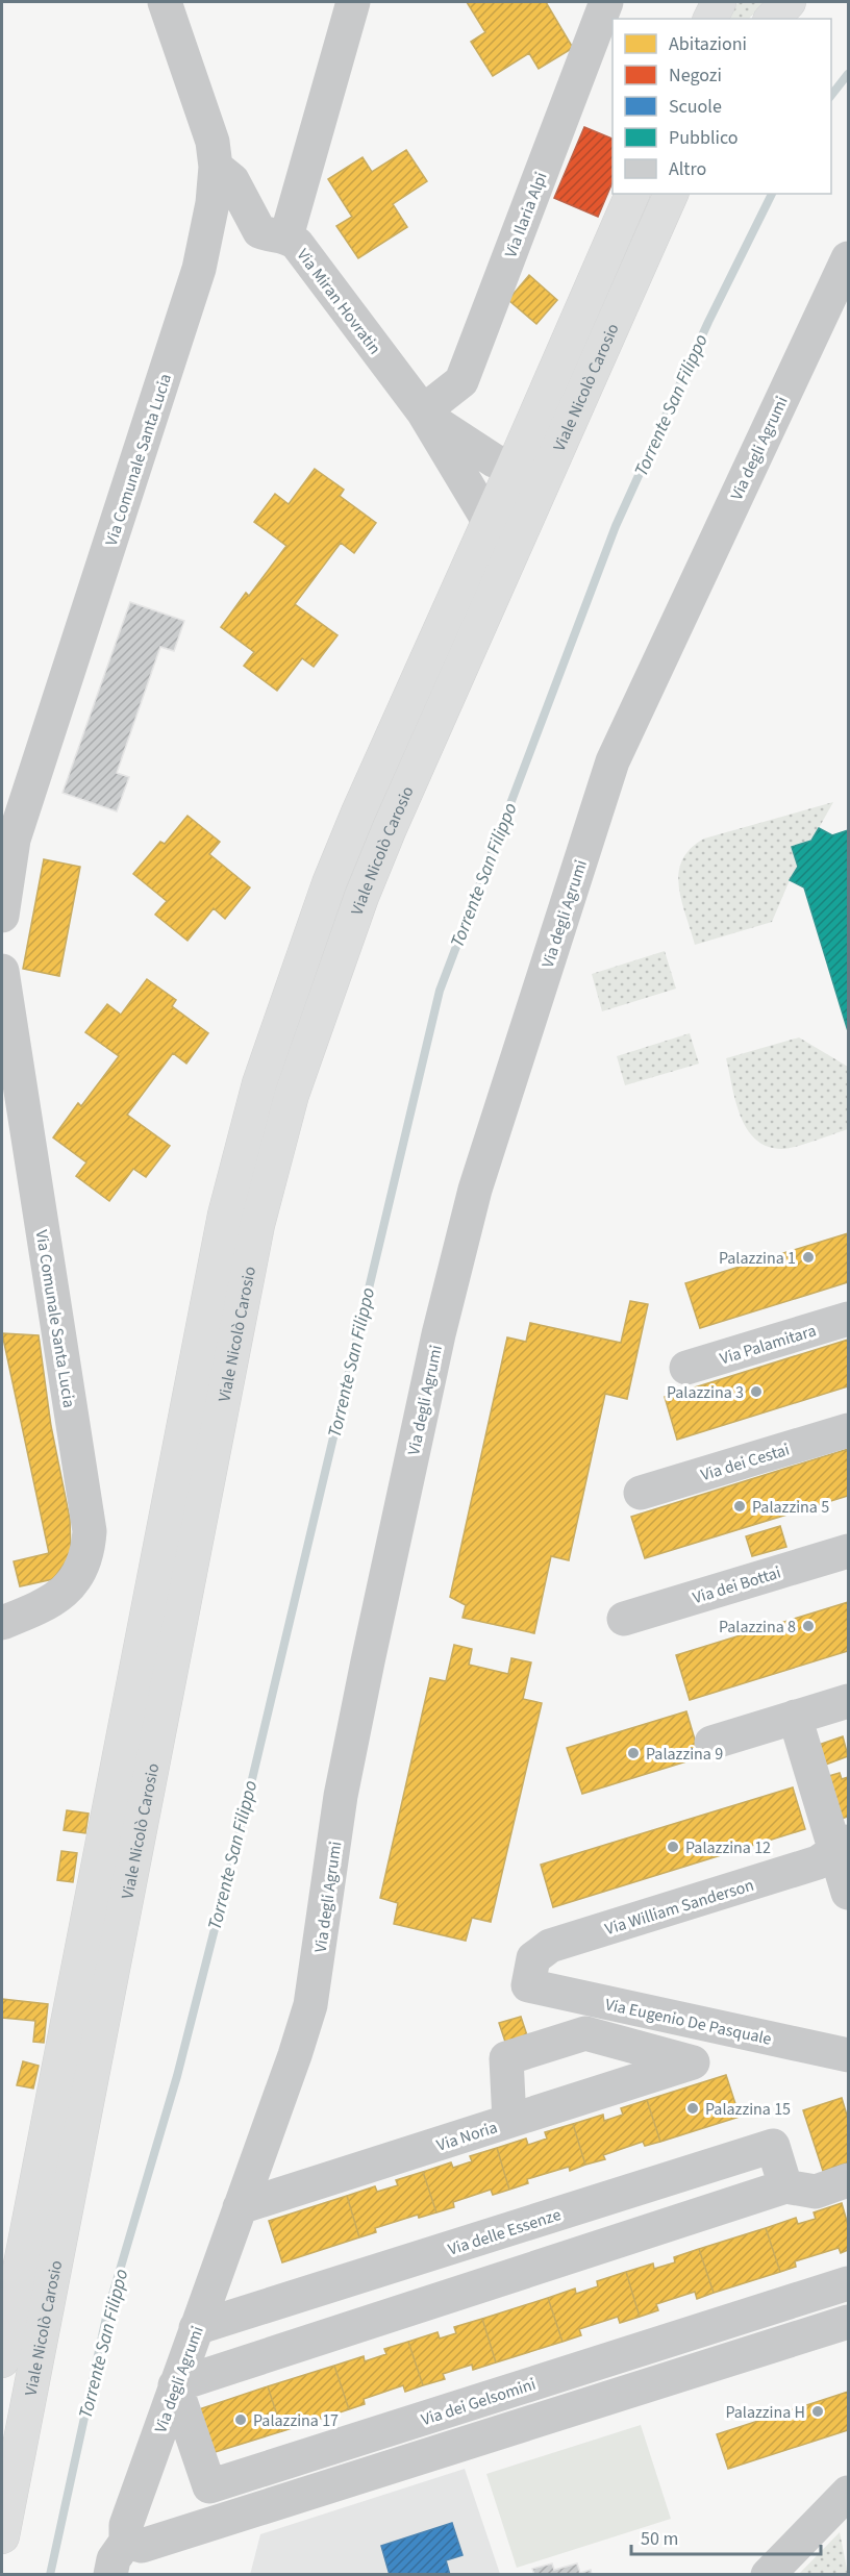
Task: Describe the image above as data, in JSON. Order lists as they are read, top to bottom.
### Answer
{
  "streets": {
    "main road": ["Viale Nicolò Carosio"],
    "street": [
      "Via Ilaria Alpi",
      "Via Miran Hovratin",
      "Via degli Agrumi",
      "Via Comunale Santa Lucia",
      "Via Palamitara",
      "Via dei Cestai",
      "Via dei Bottai",
      "Via William Sanderson",
      "Via Eugenio De Pasquale",
      "Via Noria",
      "Via delle Essenze",
      "Via dei Gelsomini"
    ]
  },
  "crossings": [
    ["Via Ilaria Alpi", "Via Miran Hovratin"],
    ["Via Miran Hovratin", "Viale Nicolò Carosio"],
    ["Via Miran Hovratin", "Via Comunale Santa Lucia"],
    ["Via degli Agrumi", "Via Noria"],
    ["Via degli Agrumi", "Via delle Essenze"],
    ["Via degli Agrumi", "Via dei Gelsomini"],
    ["Via William Sanderson", "Via Eugenio De Pasquale"]
  ],
  "water": ["Torrente San Filippo"],
  "places": [
    "Palazzina 1",
    "Palazzina 3",
    "Palazzina 5",
    "Palazzina 8",
    "Palazzina 9",
    "Palazzina 12",
    "Palazzina 15",
    "Palazzina H",
    "Palazzina 17"
  ],
  "legend": [
    "Abitazioni",
    "Negozi",
    "Scuole",
    "Pubblico",
    "Altro"
  ],
  "scale_bar": "50 m"
}
